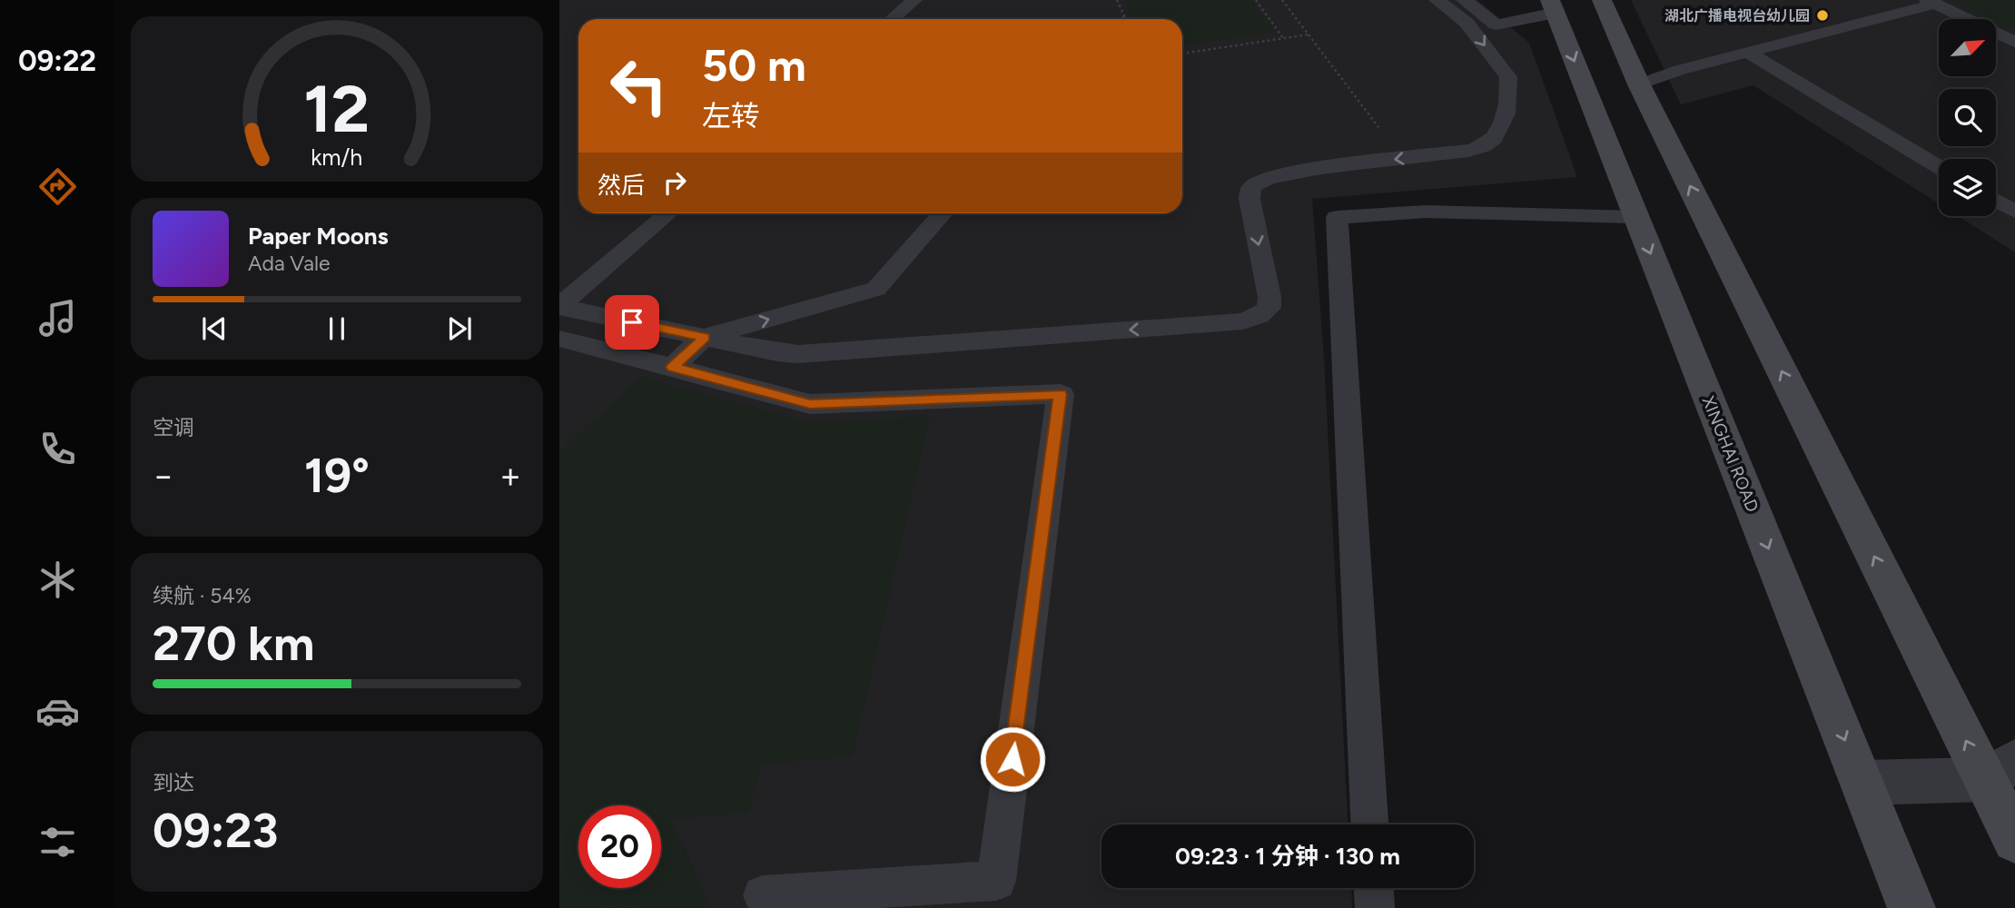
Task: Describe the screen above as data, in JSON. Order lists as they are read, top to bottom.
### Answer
{
  "streets": {
    "street": ["XINGHAI ROAD"]
  },
  "places": ["湖北广播电视台幼儿园"],
  "north": "top right",
  "page": {
    "tabs": "09:22",
    "turn": ["50 m", "左转"],
    "then": "然后",
    "song": ["Paper Moons", "Ada Vale"],
    "tile": [
      "空调",
      ["续航 · 54%", "270 km"],
      ["到达", "09:23"]
    ],
    "heat": ["−", "19°", "+"],
    "limit": "20",
    "trip": "09:23 · 1 分钟 · 130 m",
    "gauge": ["12", "km/h"]
  }
}
